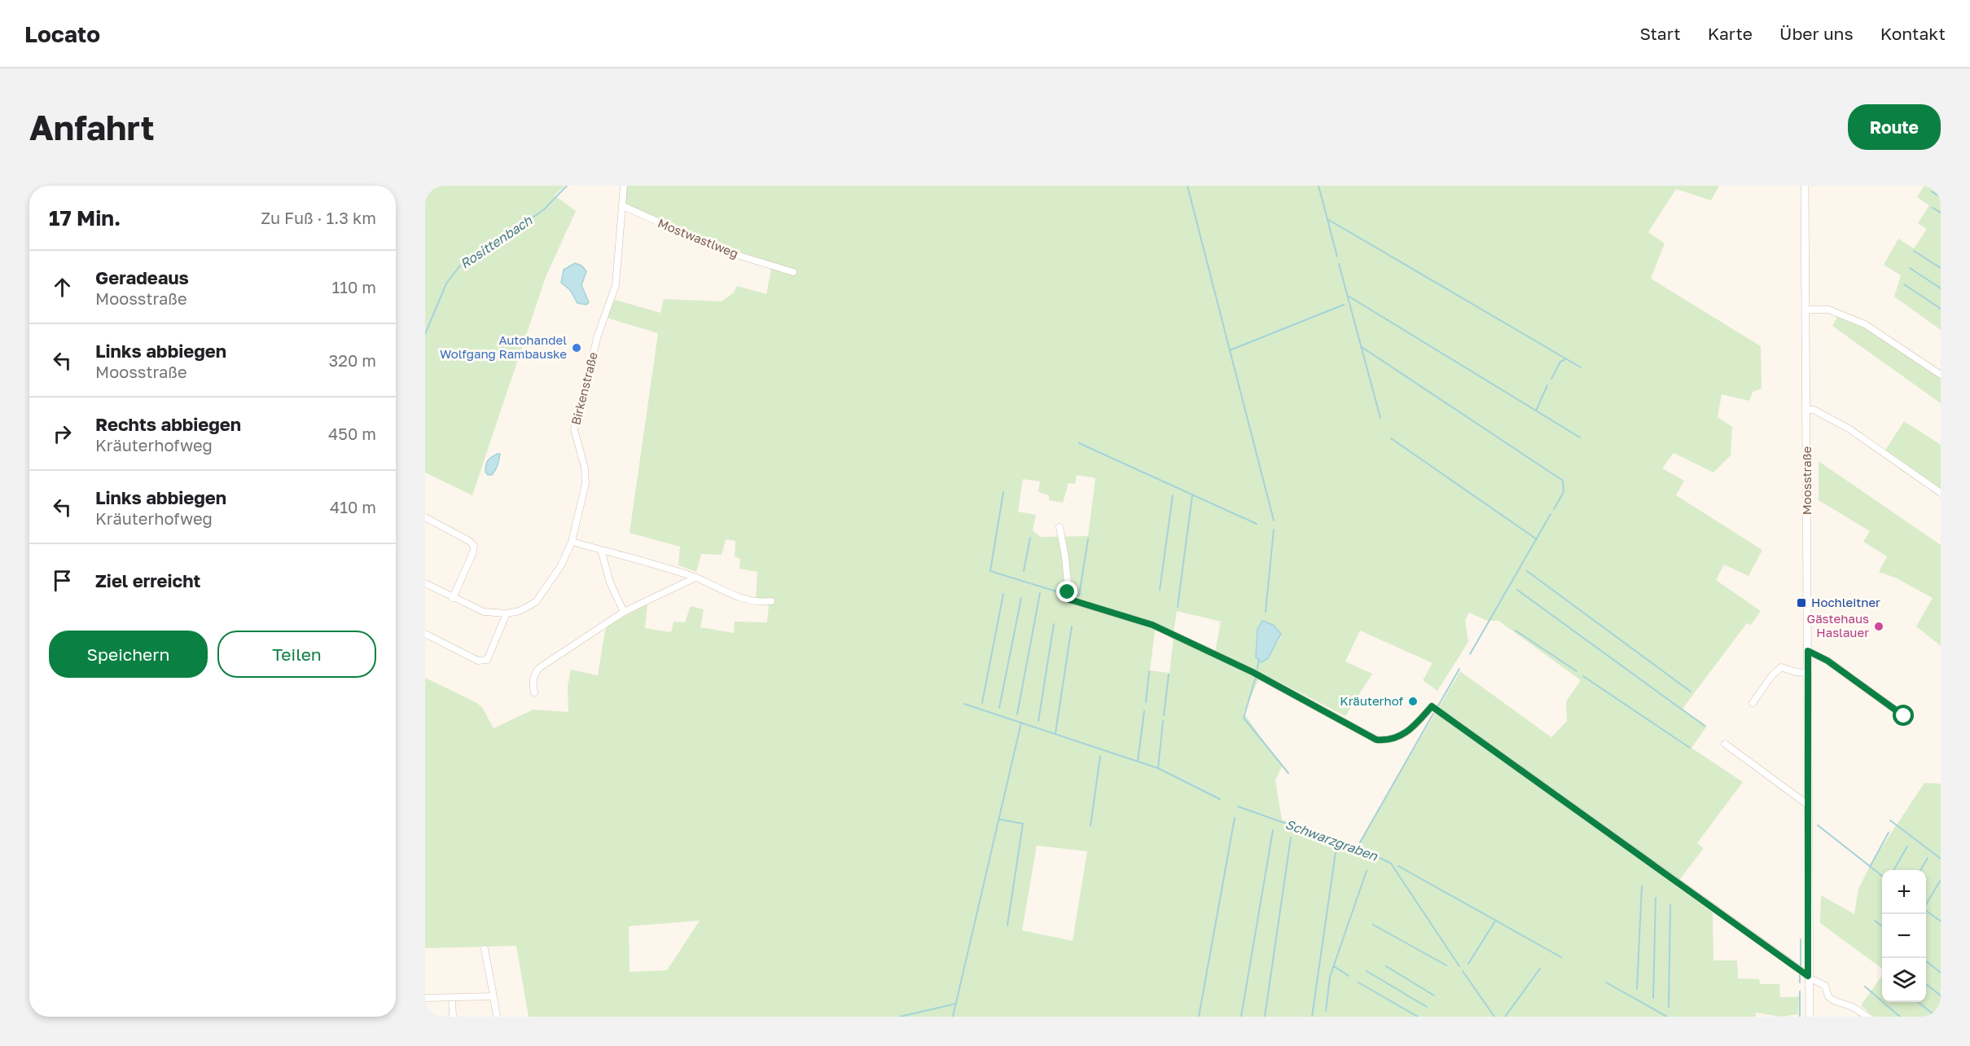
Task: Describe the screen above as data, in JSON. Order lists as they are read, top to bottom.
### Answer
{
  "streets": {
    "street": ["Mostwastlweg", "Birkenstraße", "Moosstraße"]
  },
  "crossings": [
    ["Mostwastlweg", "Birkenstraße"]
  ],
  "water": ["Rosittenbach", "Schwarzgraben"],
  "places": {
    "other": ["Autohandel Wolfgang Rambauske", "Gästehaus Haslauer", "Kräuterhof"],
    "transit": ["Hochleitner"]
  },
  "page": {
    "header": "Locato",
    "nav": [
      "Start",
      "Karte",
      "Über uns",
      "Kontakt"
    ],
    "buttons": [
      "Route",
      ["Speichern", "Teilen"]
    ],
    "title": "Anfahrt",
    "heading": ["17 Min.", "Zu Fuß · 1.3 km"],
    "list": [
      ["Geradeaus", "Moosstraße", "110 m"],
      ["Links abbiegen", "Moosstraße", "320 m"],
      ["Rechts abbiegen", "Kräuterhofweg", "450 m"],
      ["Links abbiegen", "Kräuterhofweg", "410 m"],
      "Ziel erreicht"
    ],
    "map_buttons": ["+", "−"]
  }
}
